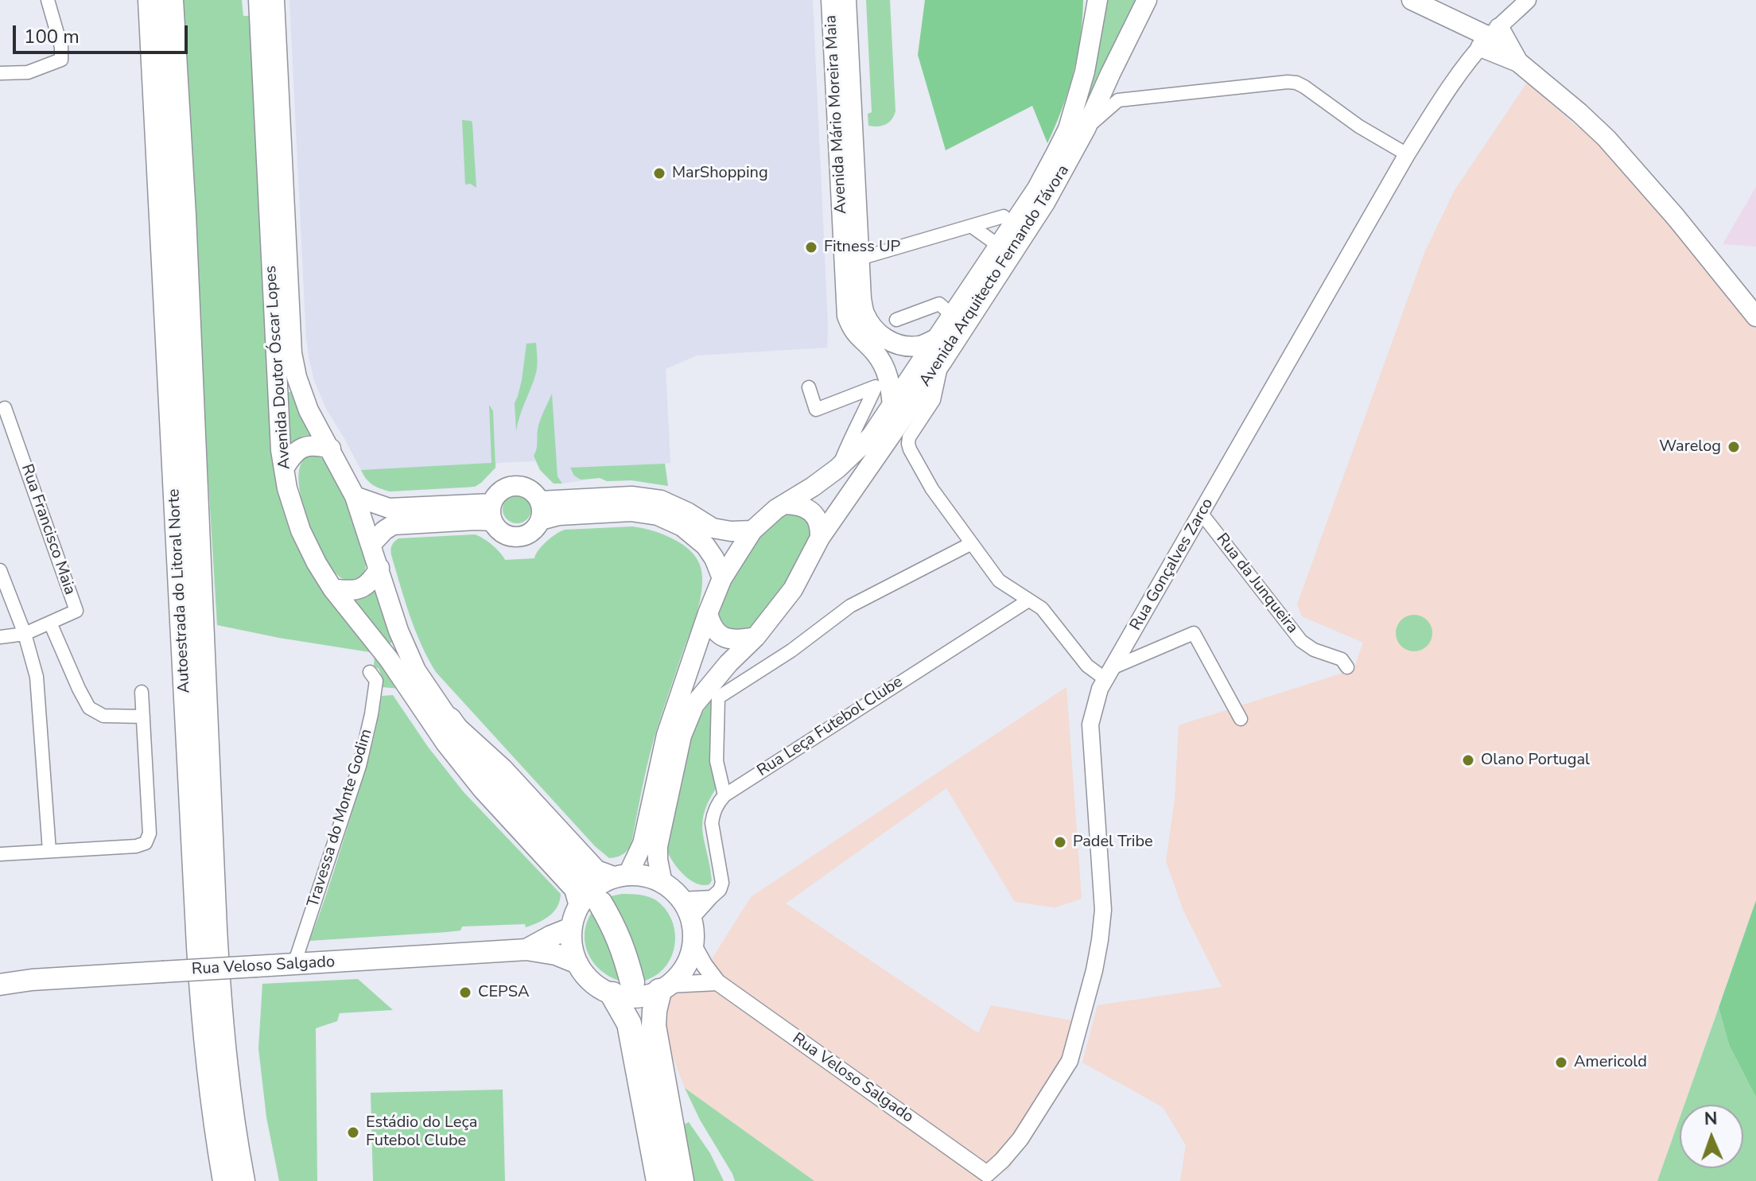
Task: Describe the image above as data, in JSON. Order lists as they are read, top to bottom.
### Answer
{
  "streets": {
    "highway": ["Autoestrada do Litoral Norte"],
    "main road": [
      "Avenida Mário Moreira Maia",
      "Avenida Arquitecto Fernando Távora",
      "Avenida Doutor Óscar Lopes",
      "Rua Veloso Salgado"
    ],
    "street": [
      "Rua Francisco Maia",
      "Rua Gonçalves Zarco",
      "Rua da Junqueira",
      "Rua Leça Futebol Clube",
      "Travessa do Monte Godim"
    ]
  },
  "crossings": [
    ["Avenida Mário Moreira Maia", "Avenida Arquitecto Fernando Távora"],
    ["Avenida Arquitecto Fernando Távora", "Avenida Doutor Óscar Lopes"],
    ["Rua Gonçalves Zarco", "Rua da Junqueira"],
    ["Rua Gonçalves Zarco", "Rua Veloso Salgado"],
    ["Travessa do Monte Godim", "Rua Veloso Salgado"]
  ],
  "places": [
    "MarShopping",
    "Fitness UP",
    "Warelog",
    "Olano Portugal",
    "Padel Tribe",
    "CEPSA",
    "Americold",
    "Estádio do Leça Futebol Clube"
  ],
  "scale_bar": "100 m",
  "north": "top"
}
